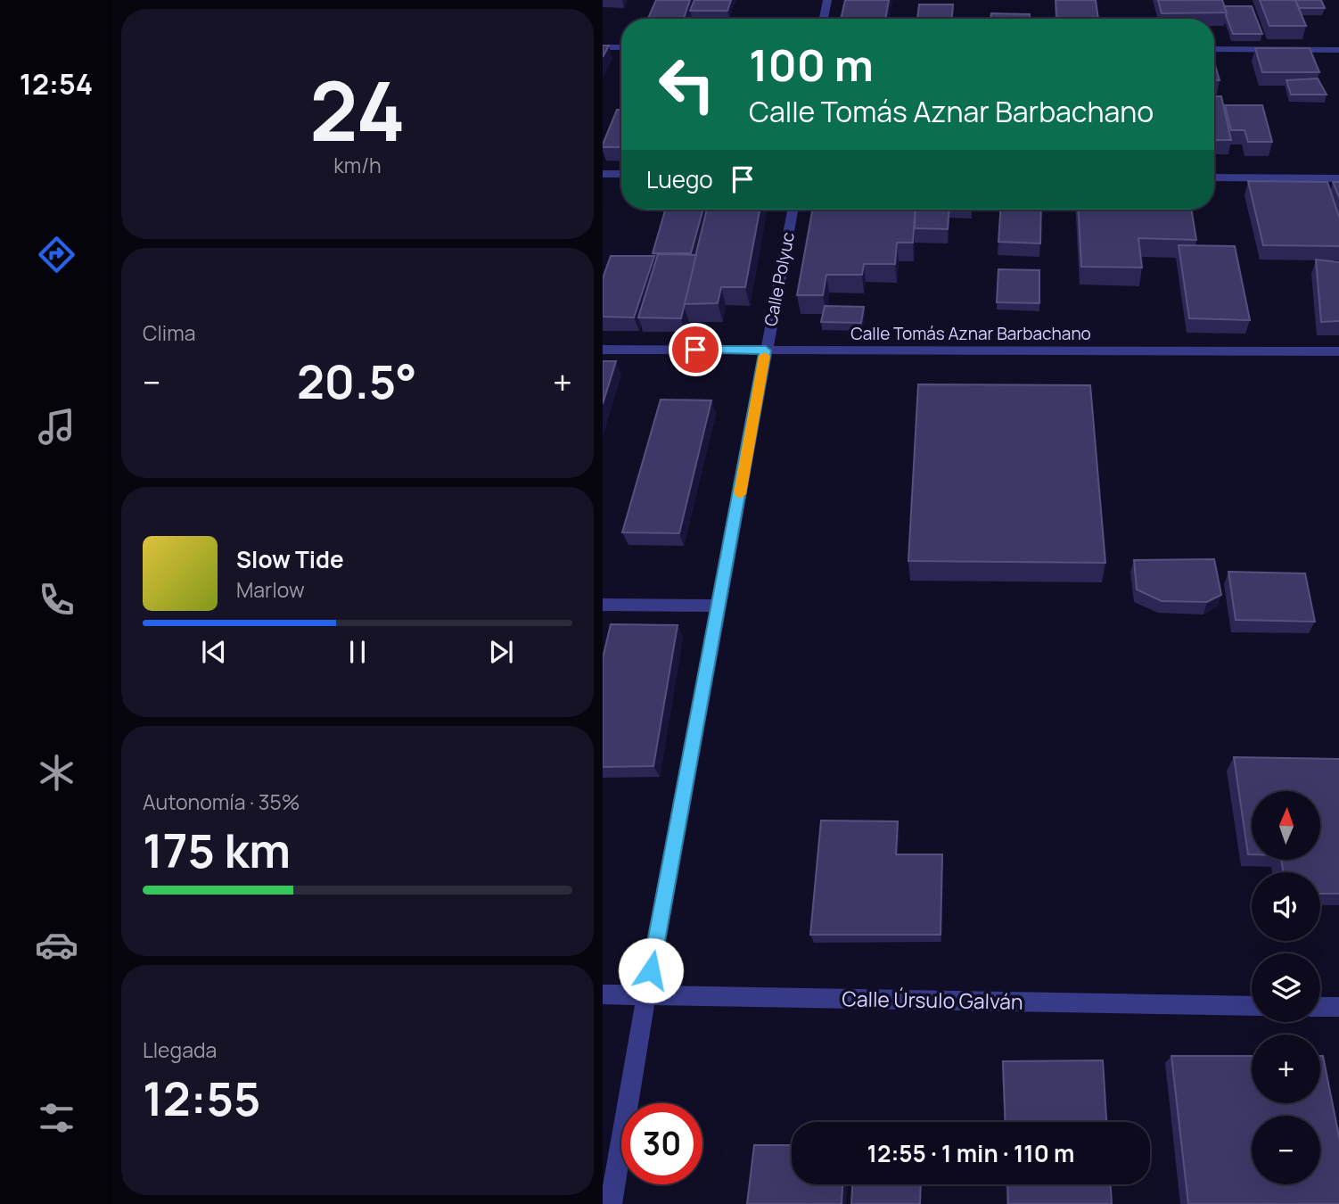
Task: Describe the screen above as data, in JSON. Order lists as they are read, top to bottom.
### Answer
{
  "streets": {
    "street": ["Calle Polyuc", "Calle Tomás Aznar Barbachano", "Calle Úrsulo Galván"]
  },
  "crossings": [
    ["Calle Polyuc", "Calle Tomás Aznar Barbachano"],
    ["Calle Polyuc", "Calle Úrsulo Galván"]
  ],
  "north": "top",
  "page": {
    "tabs": "12:54",
    "tile": [
      ["24", "km/h"],
      "Clima",
      ["Autonomía · 35%", "175 km"],
      ["Llegada", "12:55"]
    ],
    "turn": ["100 m", "Calle Tomás Aznar Barbachano"],
    "then": "Luego",
    "heat": ["−", "20.5°", "+"],
    "song": ["Slow Tide", "Marlow"],
    "map_buttons": ["+", "−"],
    "limit": "30",
    "trip": "12:55 · 1 min · 110 m"
  }
}
